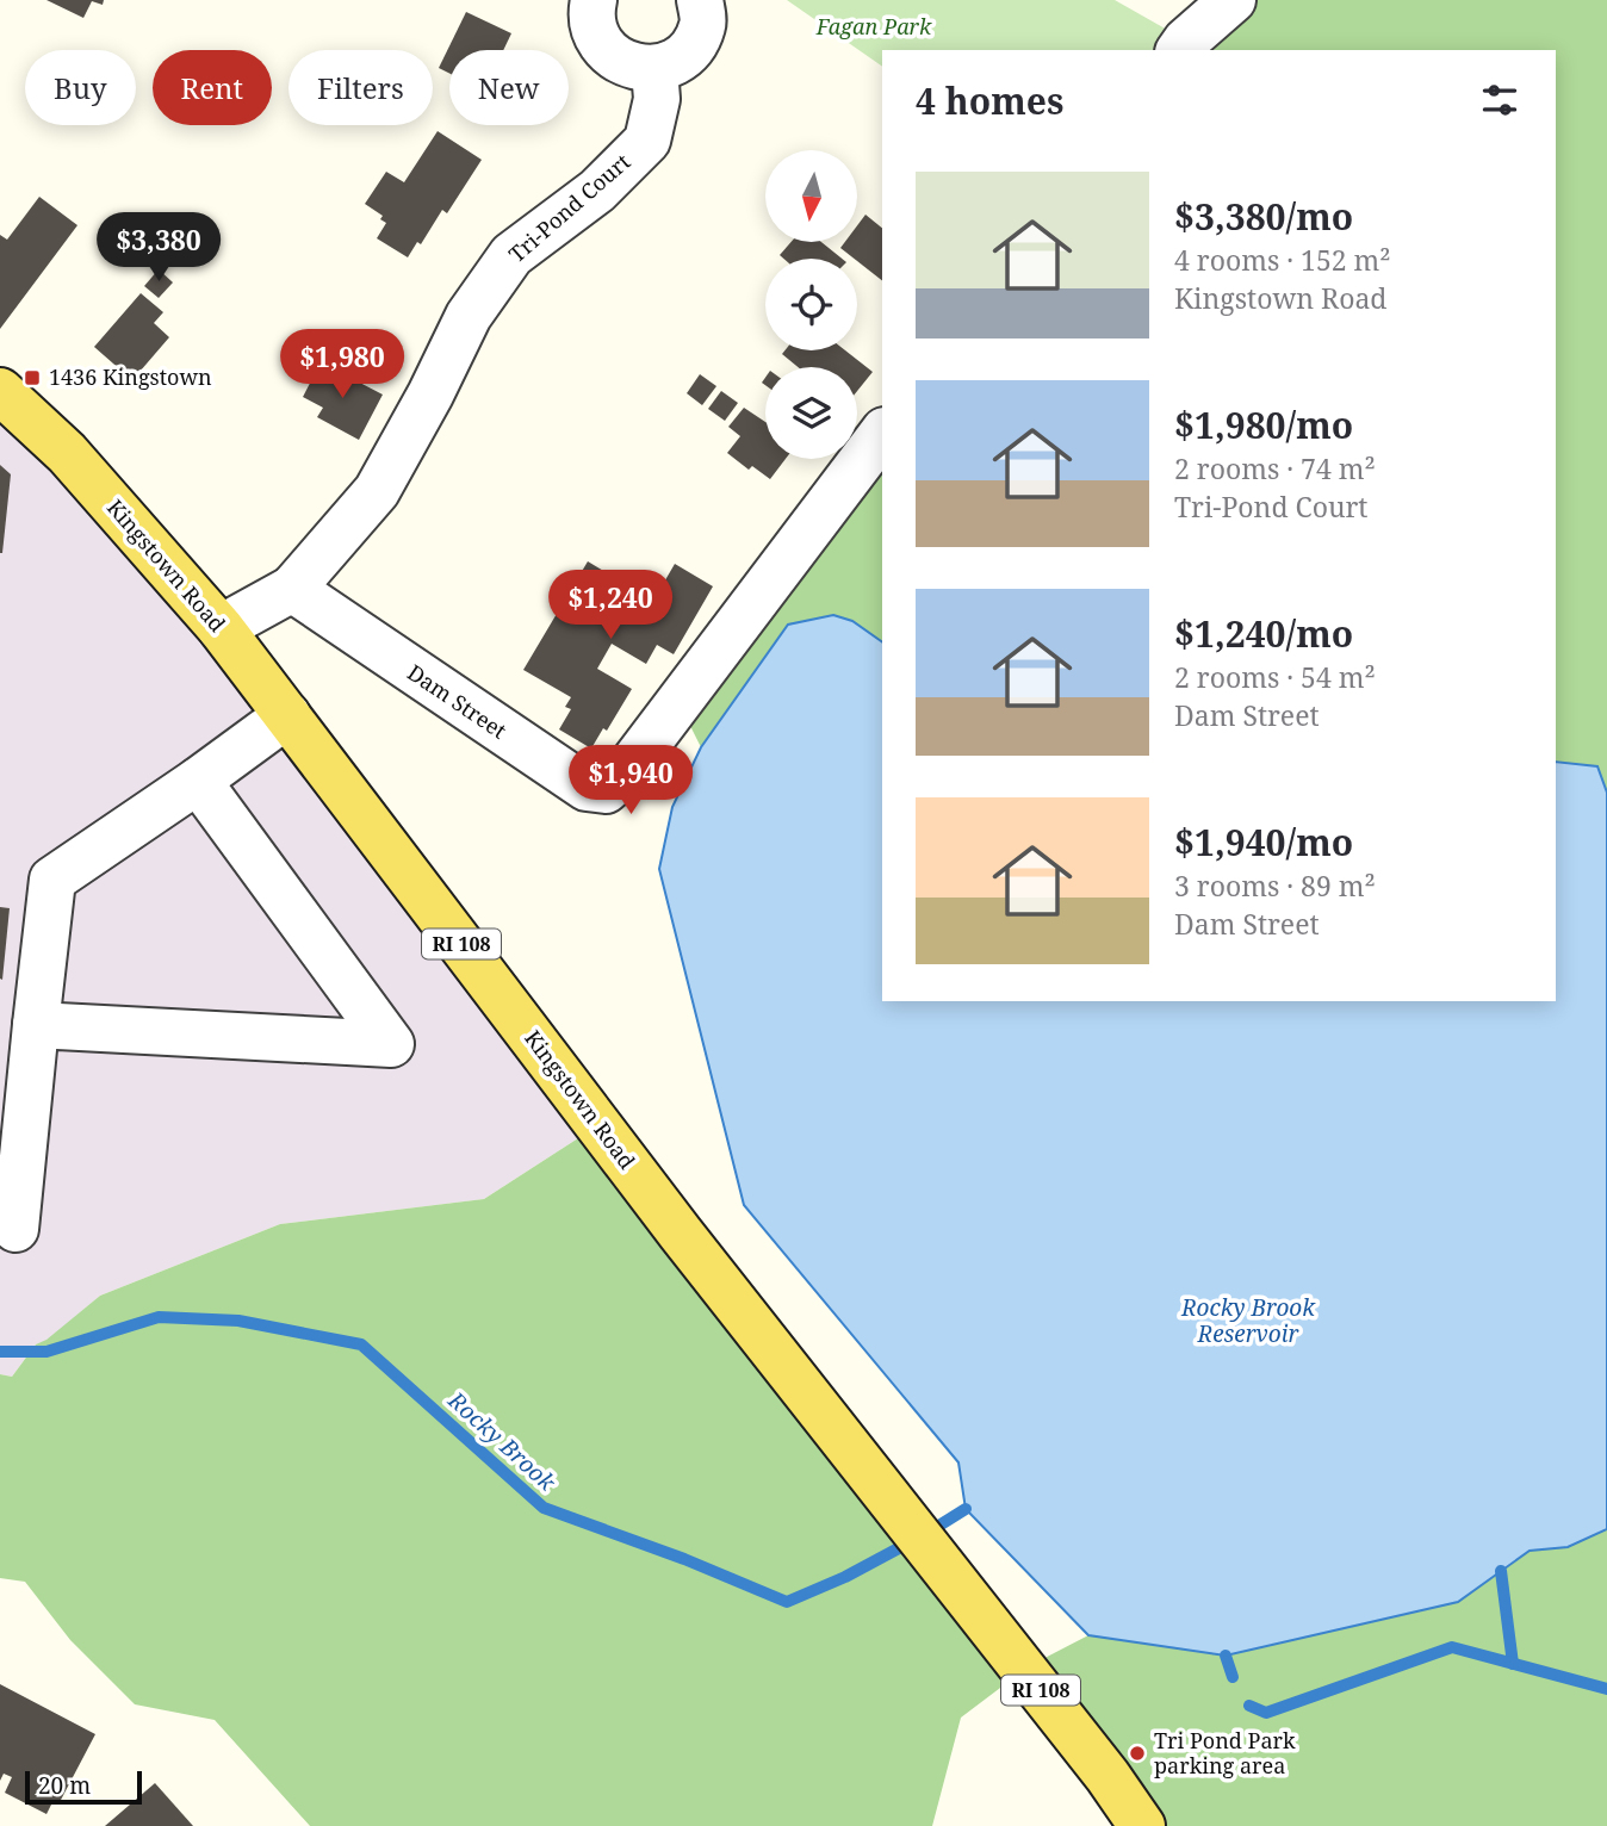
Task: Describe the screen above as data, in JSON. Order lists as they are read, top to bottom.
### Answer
{
  "streets": {
    "main road": ["Kingstown Road", "RI 108"],
    "street": ["Tri-Pond Court", "Dam Street"]
  },
  "crossings": [
    ["Tri-Pond Court", "Dam Street"]
  ],
  "water": ["Rocky Brook Reservoir", "Rocky Brook"],
  "parks": ["Fagan Park"],
  "places": {
    "transit": ["1436 Kingstown"],
    "other": ["Tri Pond Park parking area"]
  },
  "scale_bar": "20 m",
  "north": "bottom",
  "page": {
    "chip": [
      "Buy",
      "Rent",
      "Filters",
      "New"
    ],
    "heading": "4 homes",
    "list": [
      {
        "name": "$3,380/mo",
        "note": "4 rooms · 152 m² · Kingstown Road"
      },
      {
        "name": "$1,980/mo",
        "note": "2 rooms · 74 m² · Tri-Pond Court"
      },
      {
        "name": "$1,240/mo",
        "note": "2 rooms · 54 m² · Dam Street"
      },
      {
        "name": "$1,940/mo",
        "note": "3 rooms · 89 m² · Dam Street"
      }
    ],
    "price": [
      "$3,380",
      "$1,980",
      "$1,240",
      "$1,940"
    ],
    "scale": "20 m"
  }
}
